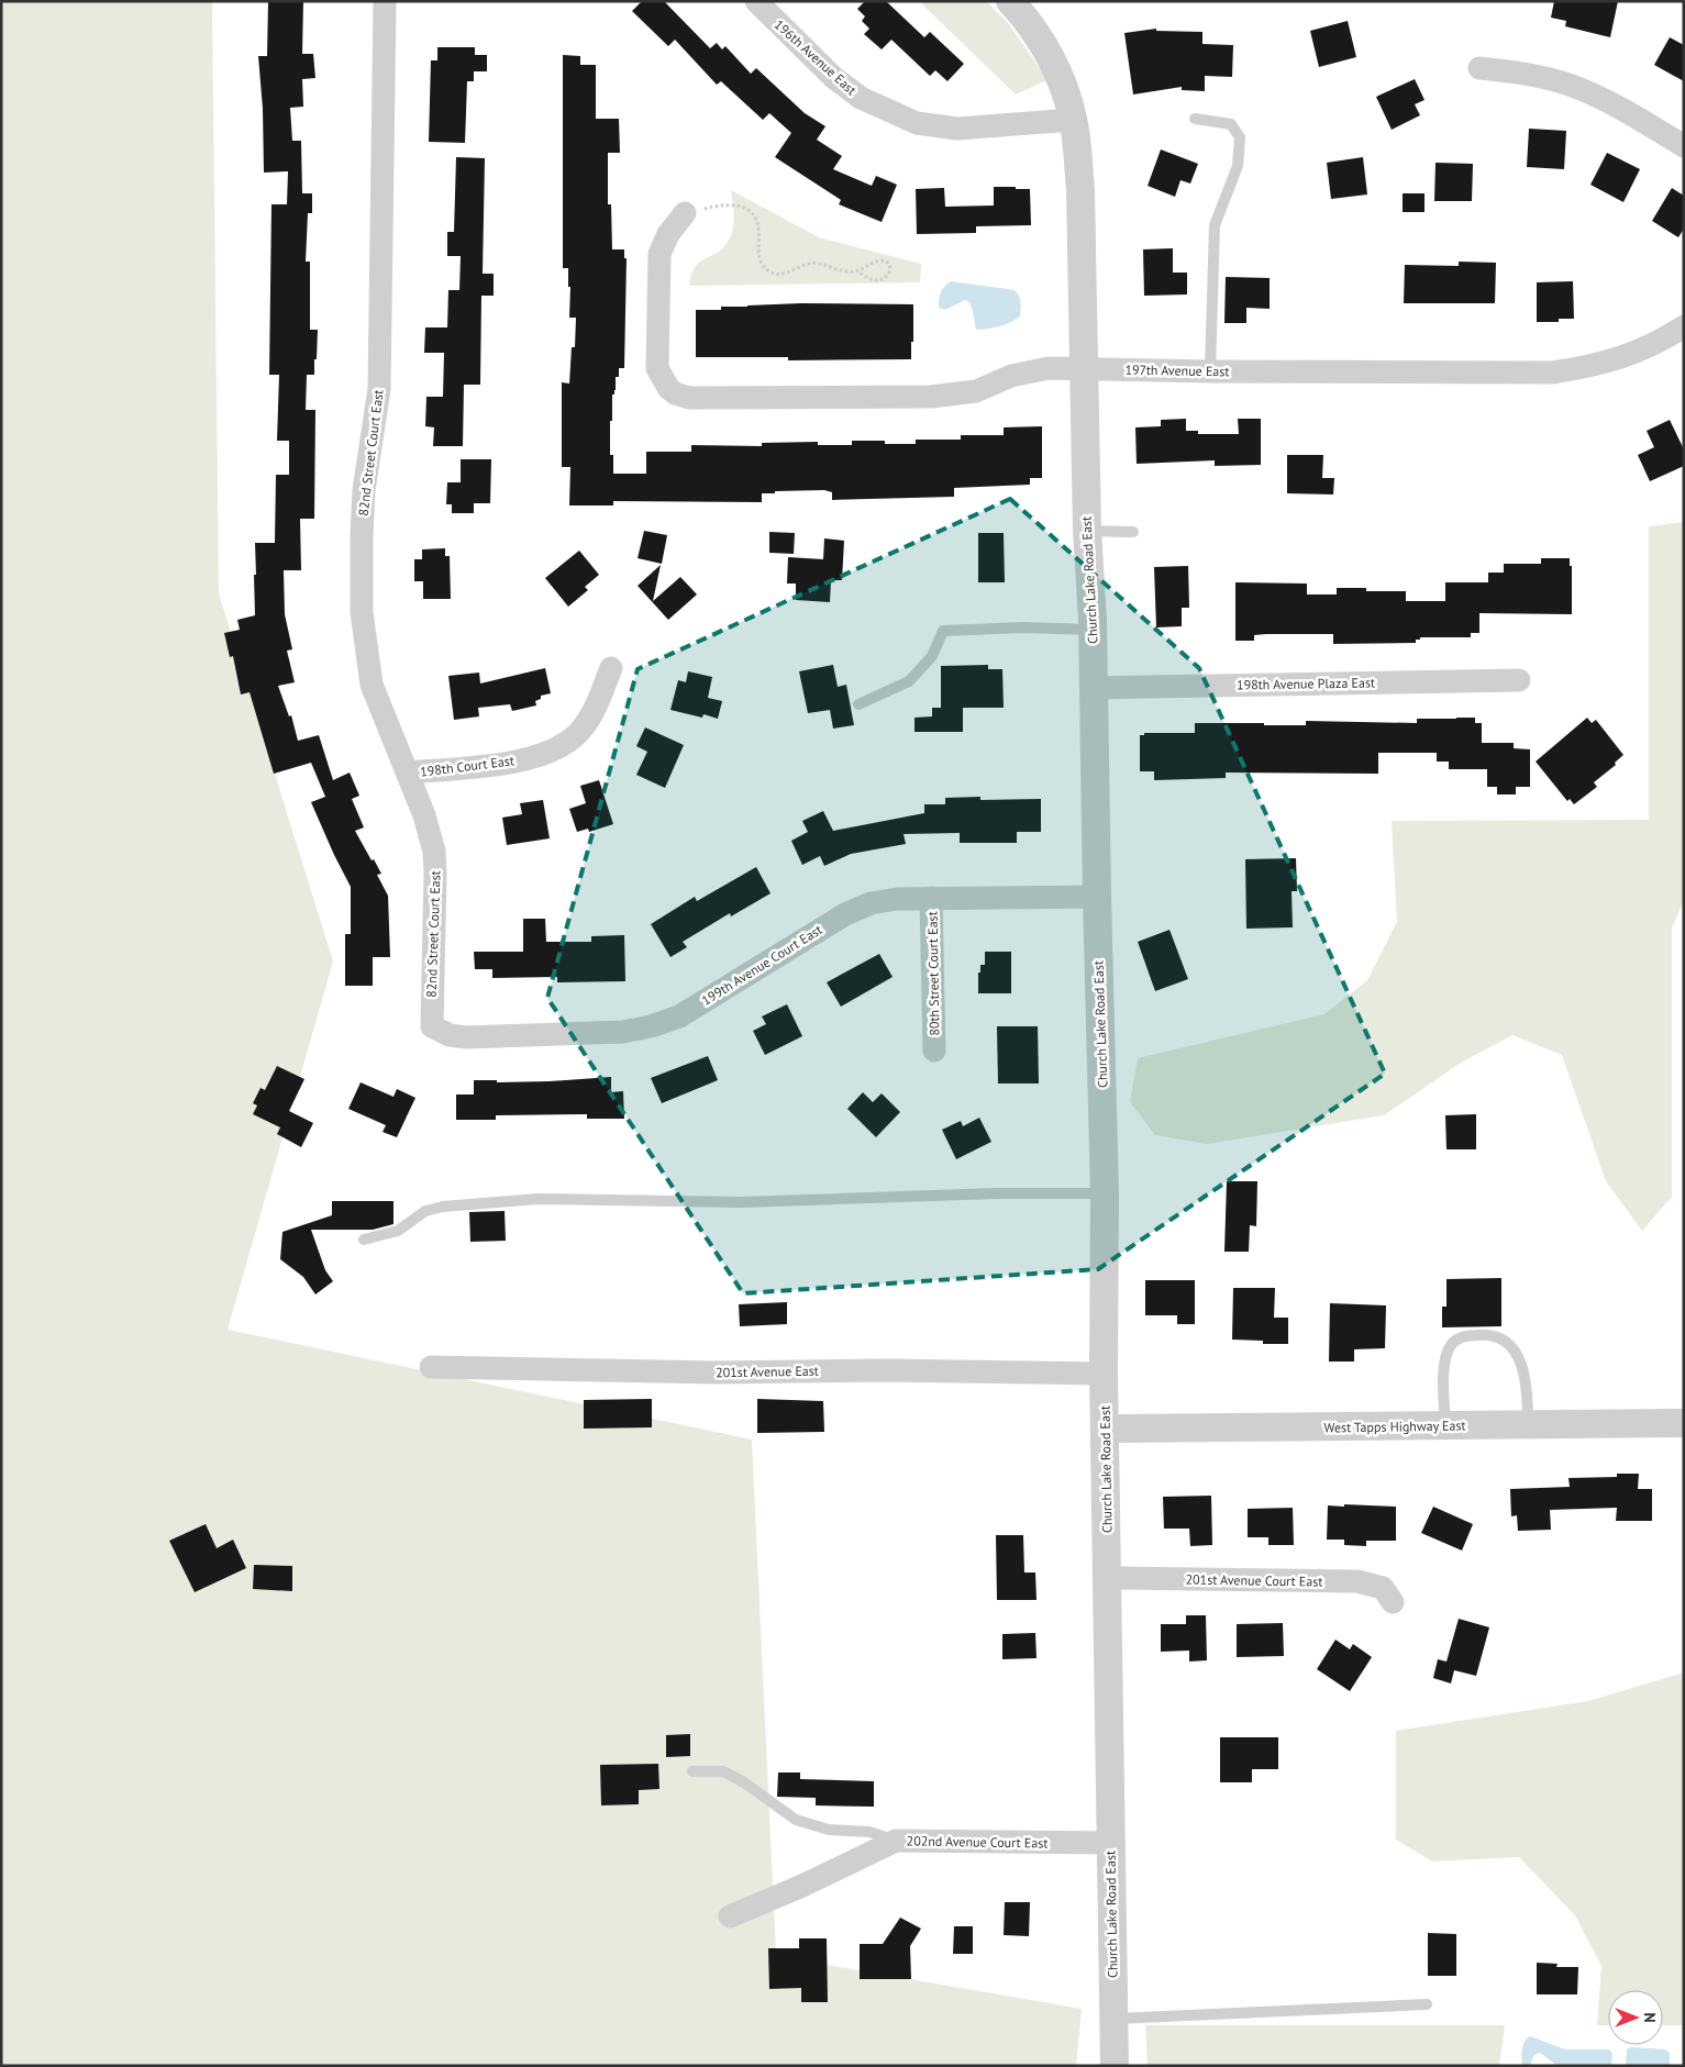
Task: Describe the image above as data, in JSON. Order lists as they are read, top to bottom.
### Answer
{
  "streets": {
    "street": [
      "196th Avenue East",
      "197th Avenue East",
      "82nd Street Court East",
      "Church Lake Road East",
      "198th Avenue Plaza East",
      "198th Court East",
      "199th Avenue Court East",
      "80th Street Court East",
      "201st Avenue East",
      "West Tapps Highway East",
      "201st Avenue Court East",
      "202nd Avenue Court East"
    ]
  },
  "crossings": [
    ["196th Avenue East", "Church Lake Road East"],
    ["197th Avenue East", "Church Lake Road East"],
    ["82nd Street Court East", "198th Court East"],
    ["82nd Street Court East", "199th Avenue Court East"],
    ["Church Lake Road East", "198th Avenue Plaza East"],
    ["Church Lake Road East", "199th Avenue Court East"],
    ["Church Lake Road East", "201st Avenue East"],
    ["Church Lake Road East", "West Tapps Highway East"],
    ["Church Lake Road East", "201st Avenue Court East"],
    ["Church Lake Road East", "202nd Avenue Court East"],
    ["199th Avenue Court East", "80th Street Court East"]
  ],
  "north": "right"
}
